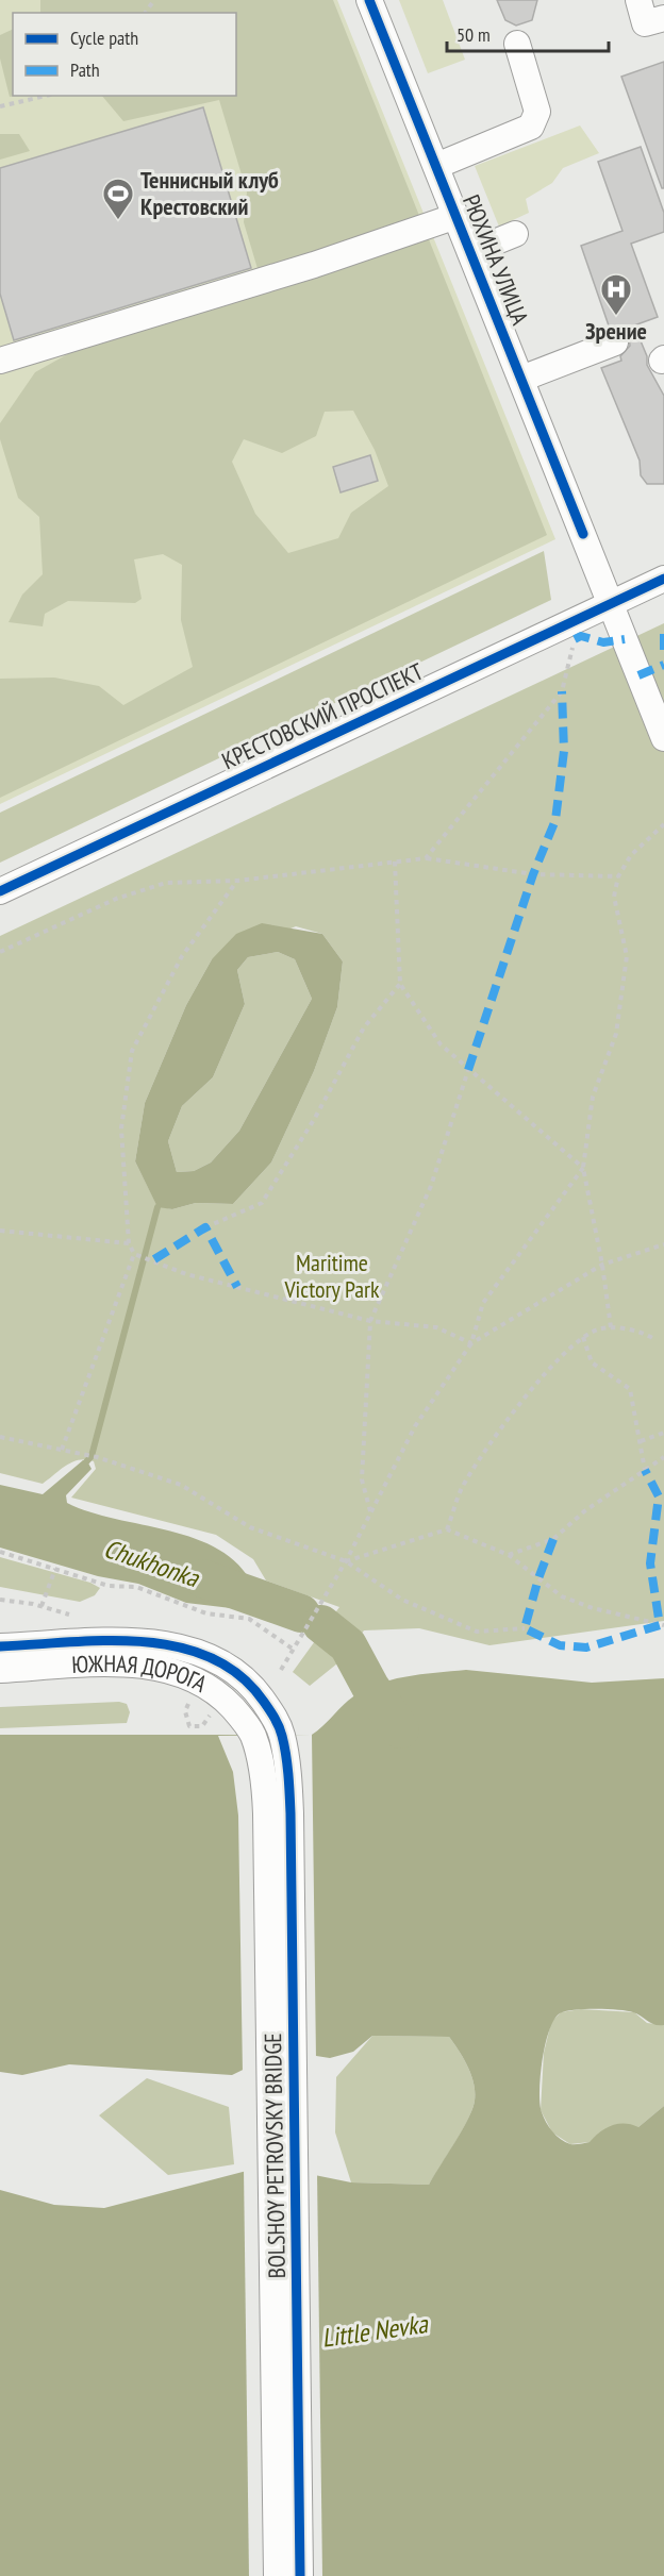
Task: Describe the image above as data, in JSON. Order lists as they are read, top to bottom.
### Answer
{
  "streets": {
    "street": [
      "РЮХИНА УЛИЦА",
      "КРЕСТОВСКИЙ ПРОСПЕКТ",
      "ЮЖНАЯ ДОРОГА",
      "BOLSHOY PETROVSKY BRIDGE"
    ]
  },
  "crossings": [
    ["РЮХИНА УЛИЦА", "КРЕСТОВСКИЙ ПРОСПЕКТ"],
    ["ЮЖНАЯ ДОРОГА", "BOLSHOY PETROVSKY BRIDGE"]
  ],
  "water": ["Chukhonka", "Little Nevka"],
  "parks": ["Maritime Victory Park"],
  "places": {
    "sports": ["Теннисный клуб Крестовский"],
    "hospital": ["Зрение"]
  },
  "legend": ["Cycle path", "Path"],
  "scale_bar": "50 m"
}
